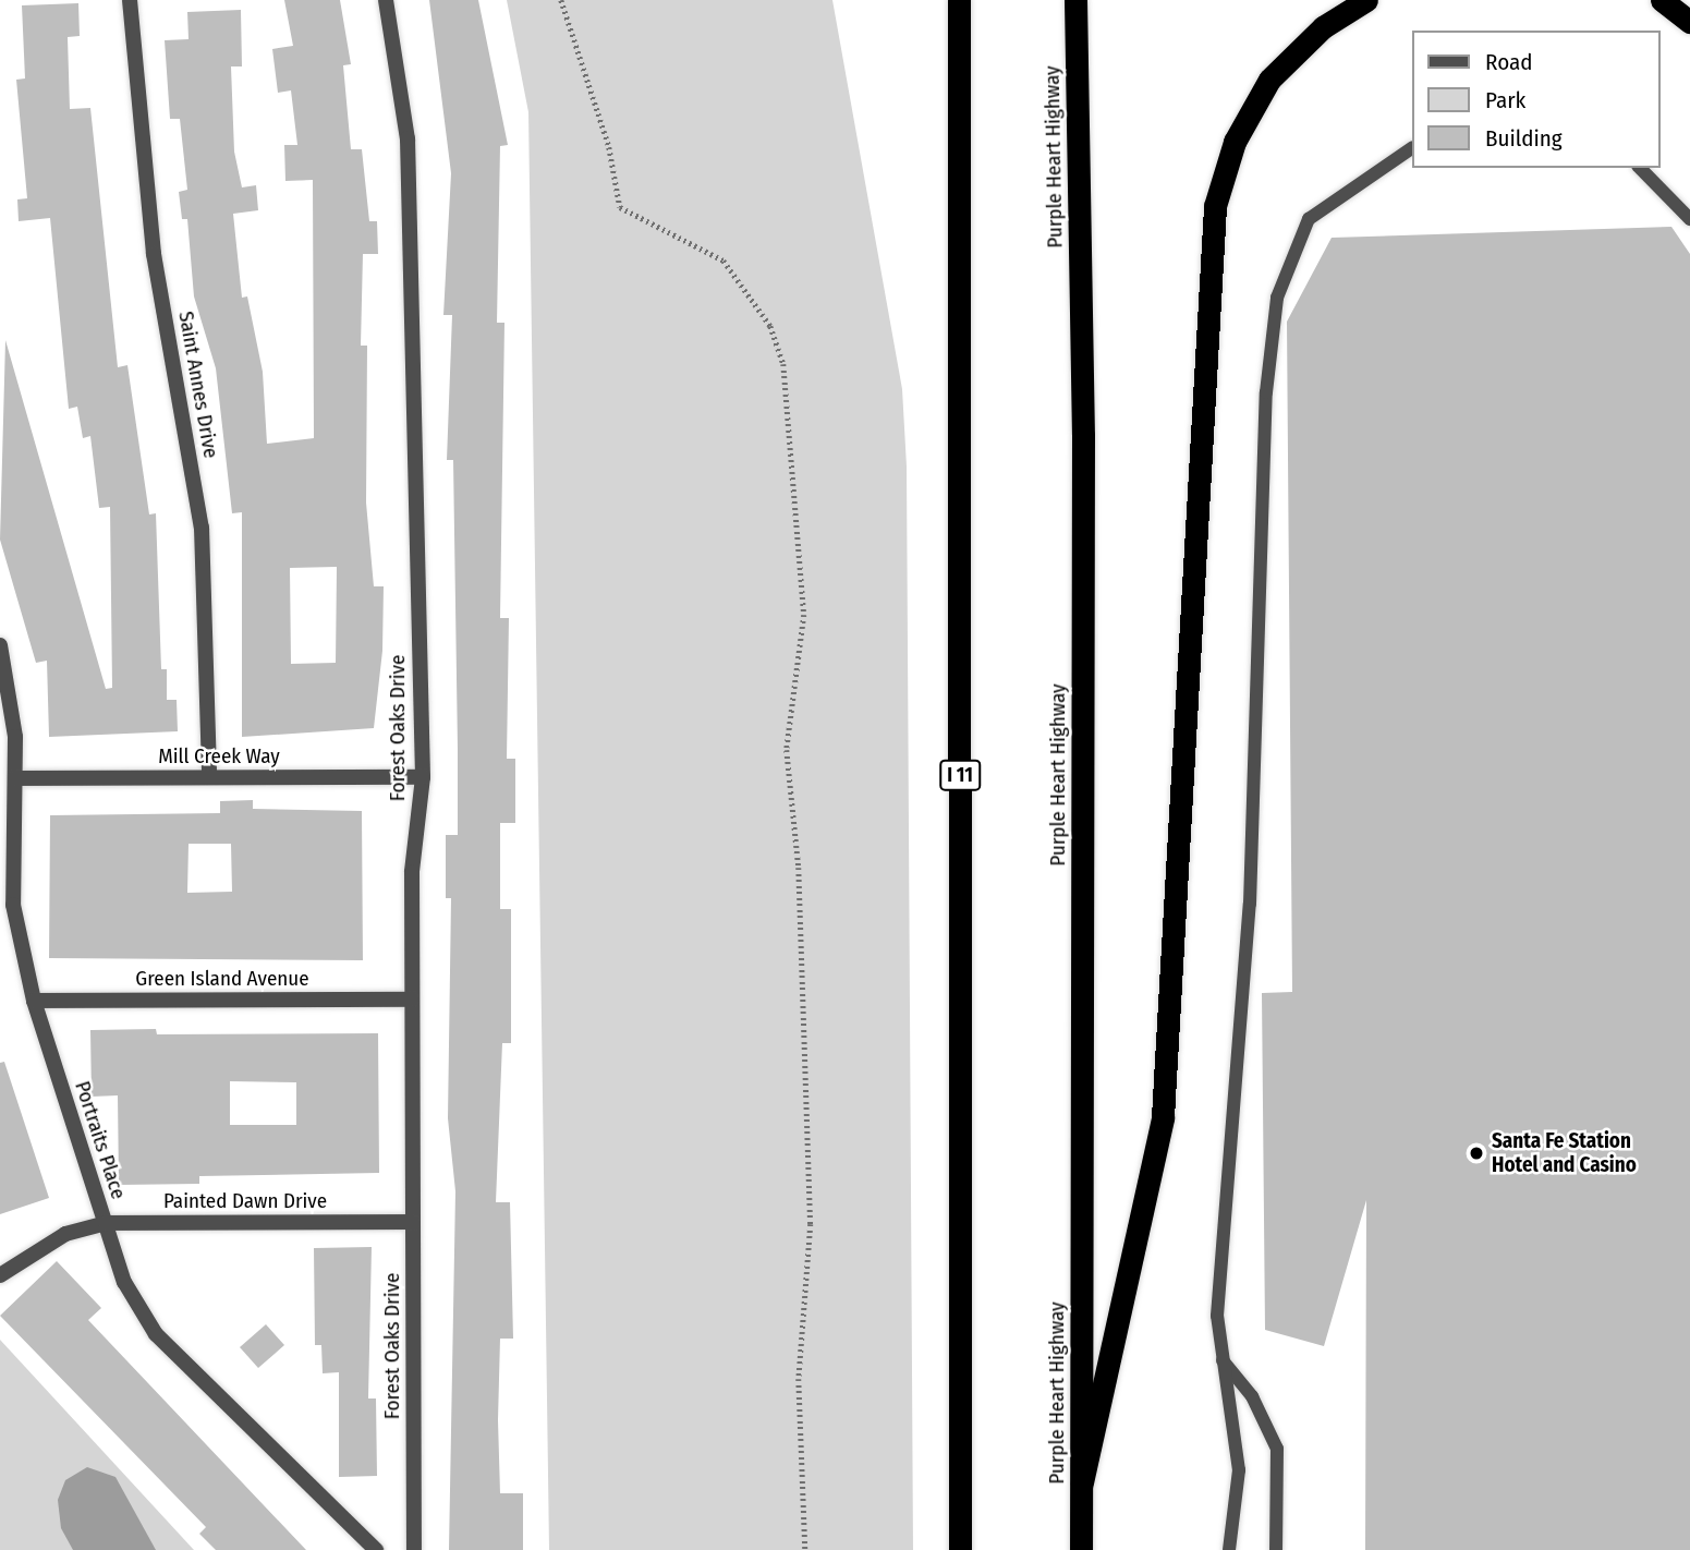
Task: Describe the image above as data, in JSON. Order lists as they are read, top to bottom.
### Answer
{
  "streets": {
    "highway": ["Purple Heart Highway", "I 11"],
    "street": [
      "Saint Annes Drive",
      "Forest Oaks Drive",
      "Mill Creek Way",
      "Green Island Avenue",
      "Portraits Place",
      "Painted Dawn Drive"
    ]
  },
  "crossings": [
    ["Saint Annes Drive", "Mill Creek Way"],
    ["Forest Oaks Drive", "Mill Creek Way"],
    ["Forest Oaks Drive", "Green Island Avenue"],
    ["Forest Oaks Drive", "Painted Dawn Drive"],
    ["Mill Creek Way", "Portraits Place"],
    ["Green Island Avenue", "Portraits Place"],
    ["Portraits Place", "Painted Dawn Drive"]
  ],
  "places": ["Santa Fe Station Hotel and Casino"],
  "legend": ["Road", "Park", "Building"]
}
